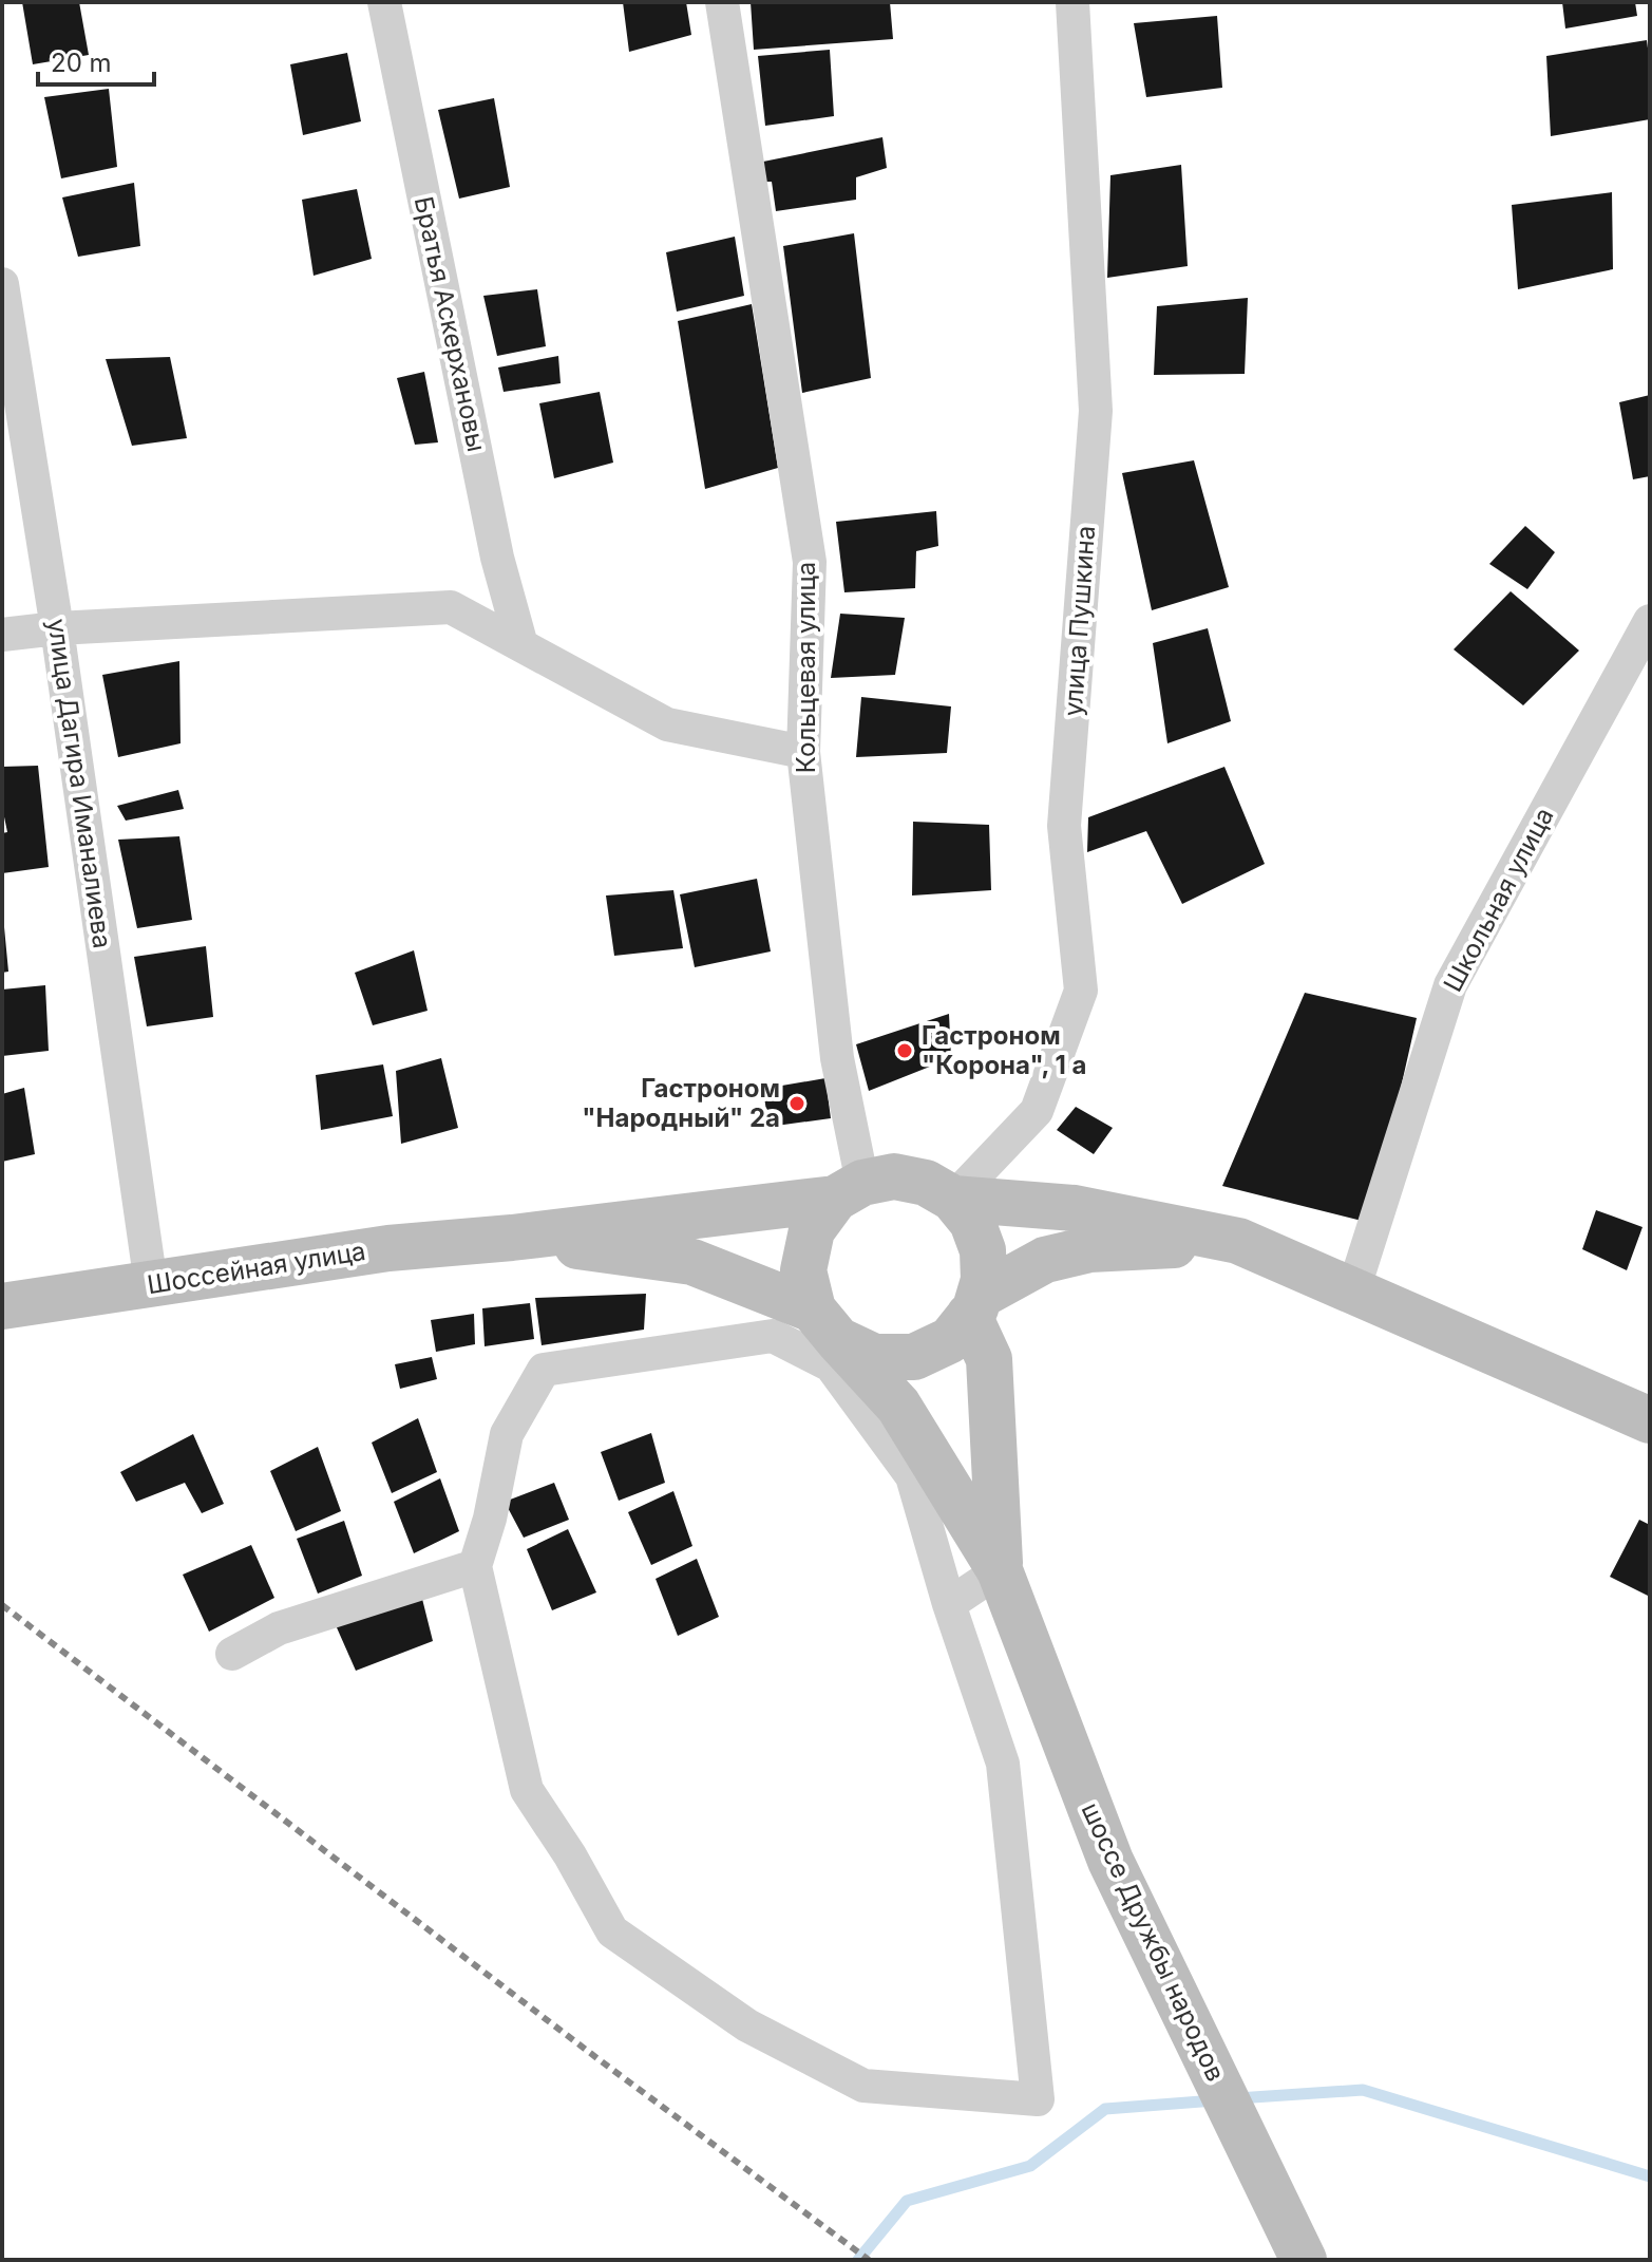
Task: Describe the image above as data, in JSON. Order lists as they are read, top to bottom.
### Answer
{
  "streets": {
    "main road": ["Шоссейная улица", "шоссе Дружбы народов"],
    "street": [
      "Братья Аскерхановы",
      "улица Пушкина",
      "Кольцевая улица",
      "улица Дагира Иманалиева",
      "Школьная улица"
    ]
  },
  "crossings": [
    ["улица Пушкина", "Кольцевая улица"],
    ["улица Дагира Иманалиева", "Шоссейная улица"]
  ],
  "places": ["Гастроном \"Корона\", 1 а", "Гастроном \"Народный\" 2а"],
  "scale_bar": "20 m"
}
